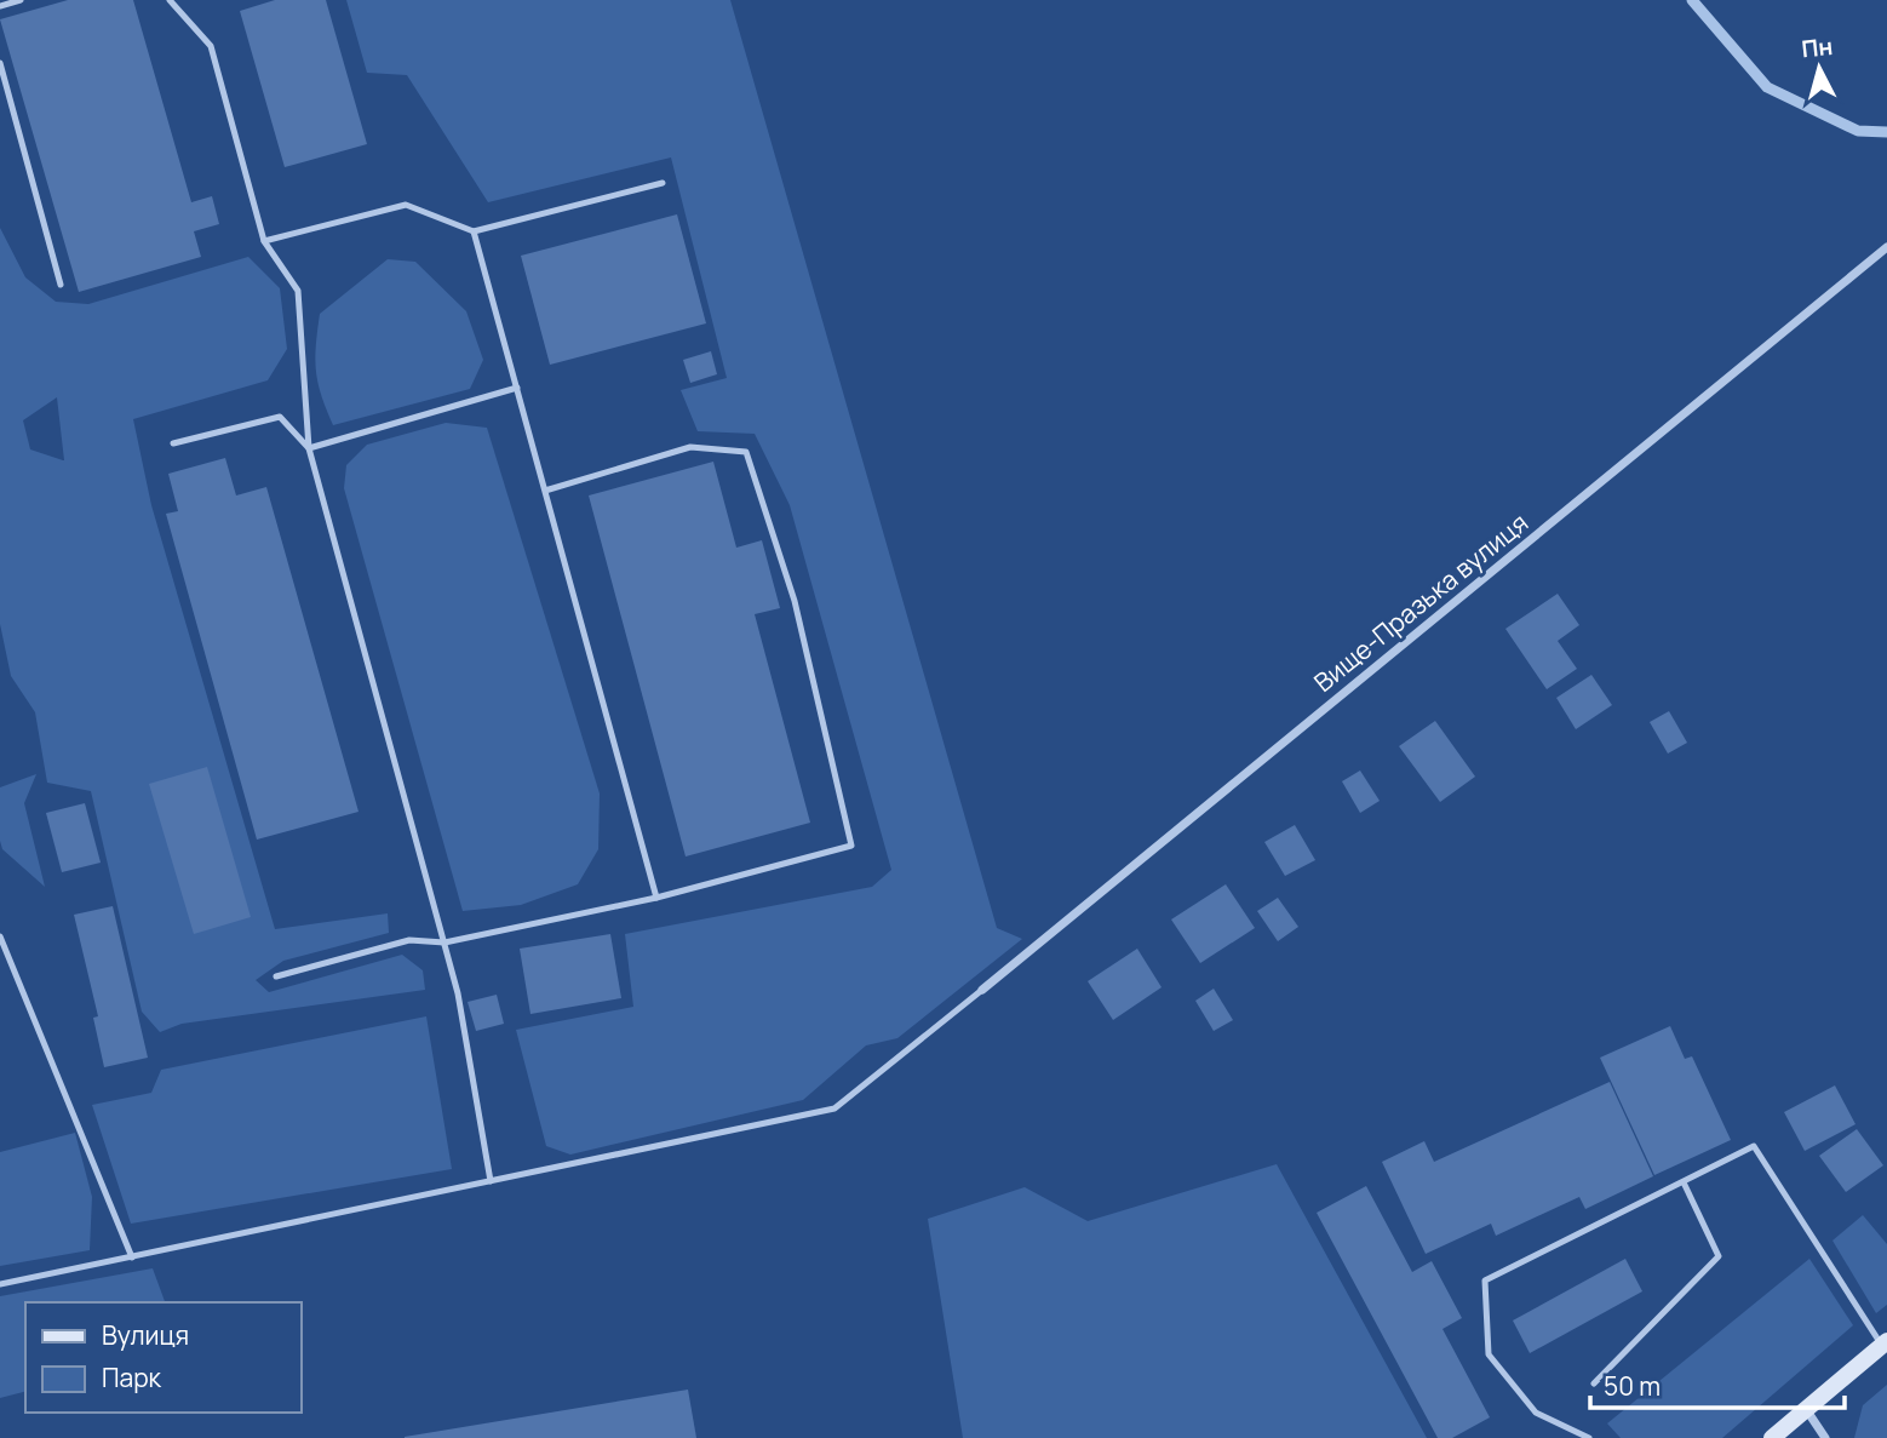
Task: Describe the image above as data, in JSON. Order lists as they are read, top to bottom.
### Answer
{
  "streets": {
    "street": ["Вище-Празька вулиця"]
  },
  "legend": ["Вулиця", "Парк"],
  "scale_bar": "50 m",
  "north": "top"
}
